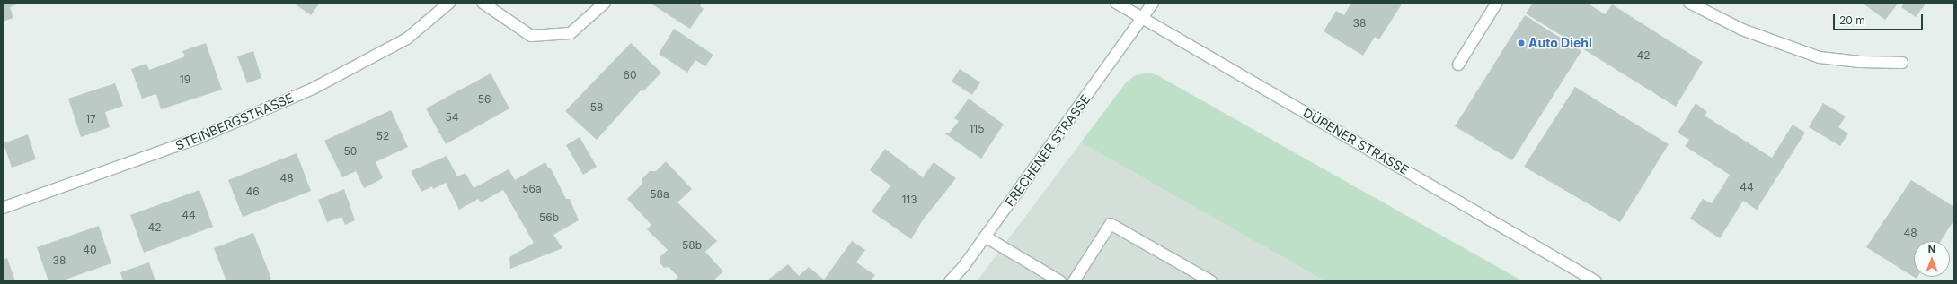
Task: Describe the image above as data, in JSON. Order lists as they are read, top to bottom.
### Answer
{
  "streets": {
    "street": ["STEINBERGSTRASSE", "DÜRENER STRASSE", "FRECHENER STRASSE"]
  },
  "crossings": [
    ["DÜRENER STRASSE", "FRECHENER STRASSE"]
  ],
  "places": ["Auto Diehl"],
  "house_numbers": [
    "38",
    "42",
    "60",
    "19",
    "56",
    "58",
    "54",
    "17",
    "115",
    "52",
    "50",
    "48",
    "44",
    "56a",
    "46",
    "58a",
    "113",
    "44",
    "56b",
    "42",
    "48",
    "58b",
    "40",
    "38"
  ],
  "scale_bar": "20 m",
  "north": "top"
}
